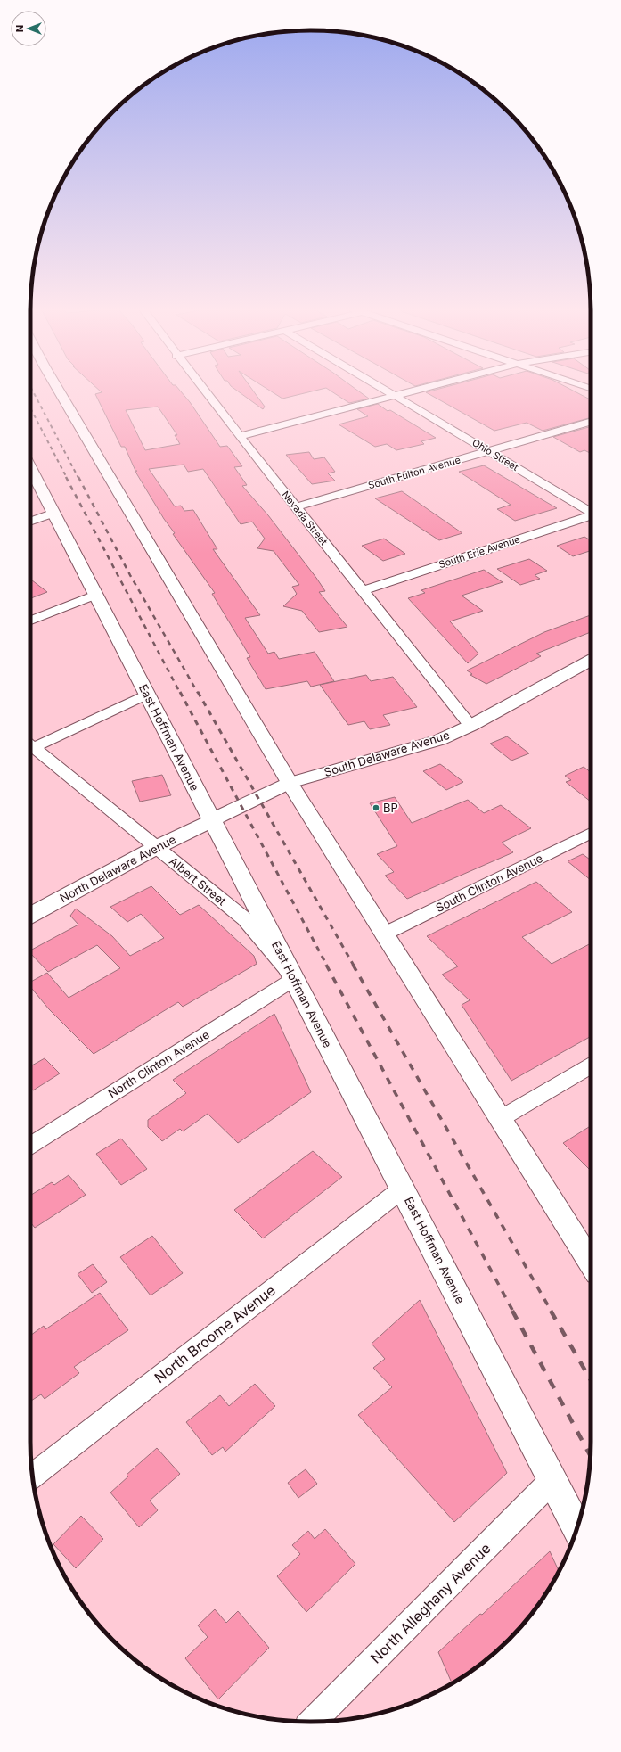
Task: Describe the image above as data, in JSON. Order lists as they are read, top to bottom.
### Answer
{
  "streets": {
    "street": [
      "Ohio Street",
      "South Fulton Avenue",
      "Nevada Street",
      "South Erie Avenue",
      "East Hoffman Avenue",
      "South Delaware Avenue",
      "North Delaware Avenue",
      "Albert Street",
      "South Clinton Avenue",
      "North Clinton Avenue",
      "North Broome Avenue",
      "North Alleghany Avenue"
    ]
  },
  "crossings": [
    ["Ohio Street", "South Fulton Avenue"],
    ["South Fulton Avenue", "Nevada Street"],
    ["Nevada Street", "South Erie Avenue"],
    ["Nevada Street", "South Delaware Avenue"],
    ["East Hoffman Avenue", "South Delaware Avenue"],
    ["East Hoffman Avenue", "North Delaware Avenue"],
    ["East Hoffman Avenue", "Albert Street"],
    ["East Hoffman Avenue", "North Clinton Avenue"],
    ["East Hoffman Avenue", "North Broome Avenue"],
    ["East Hoffman Avenue", "North Alleghany Avenue"],
    ["South Delaware Avenue", "North Delaware Avenue"],
    ["North Delaware Avenue", "Albert Street"],
    ["Albert Street", "North Clinton Avenue"]
  ],
  "places": ["BP"],
  "north": "left"
}
